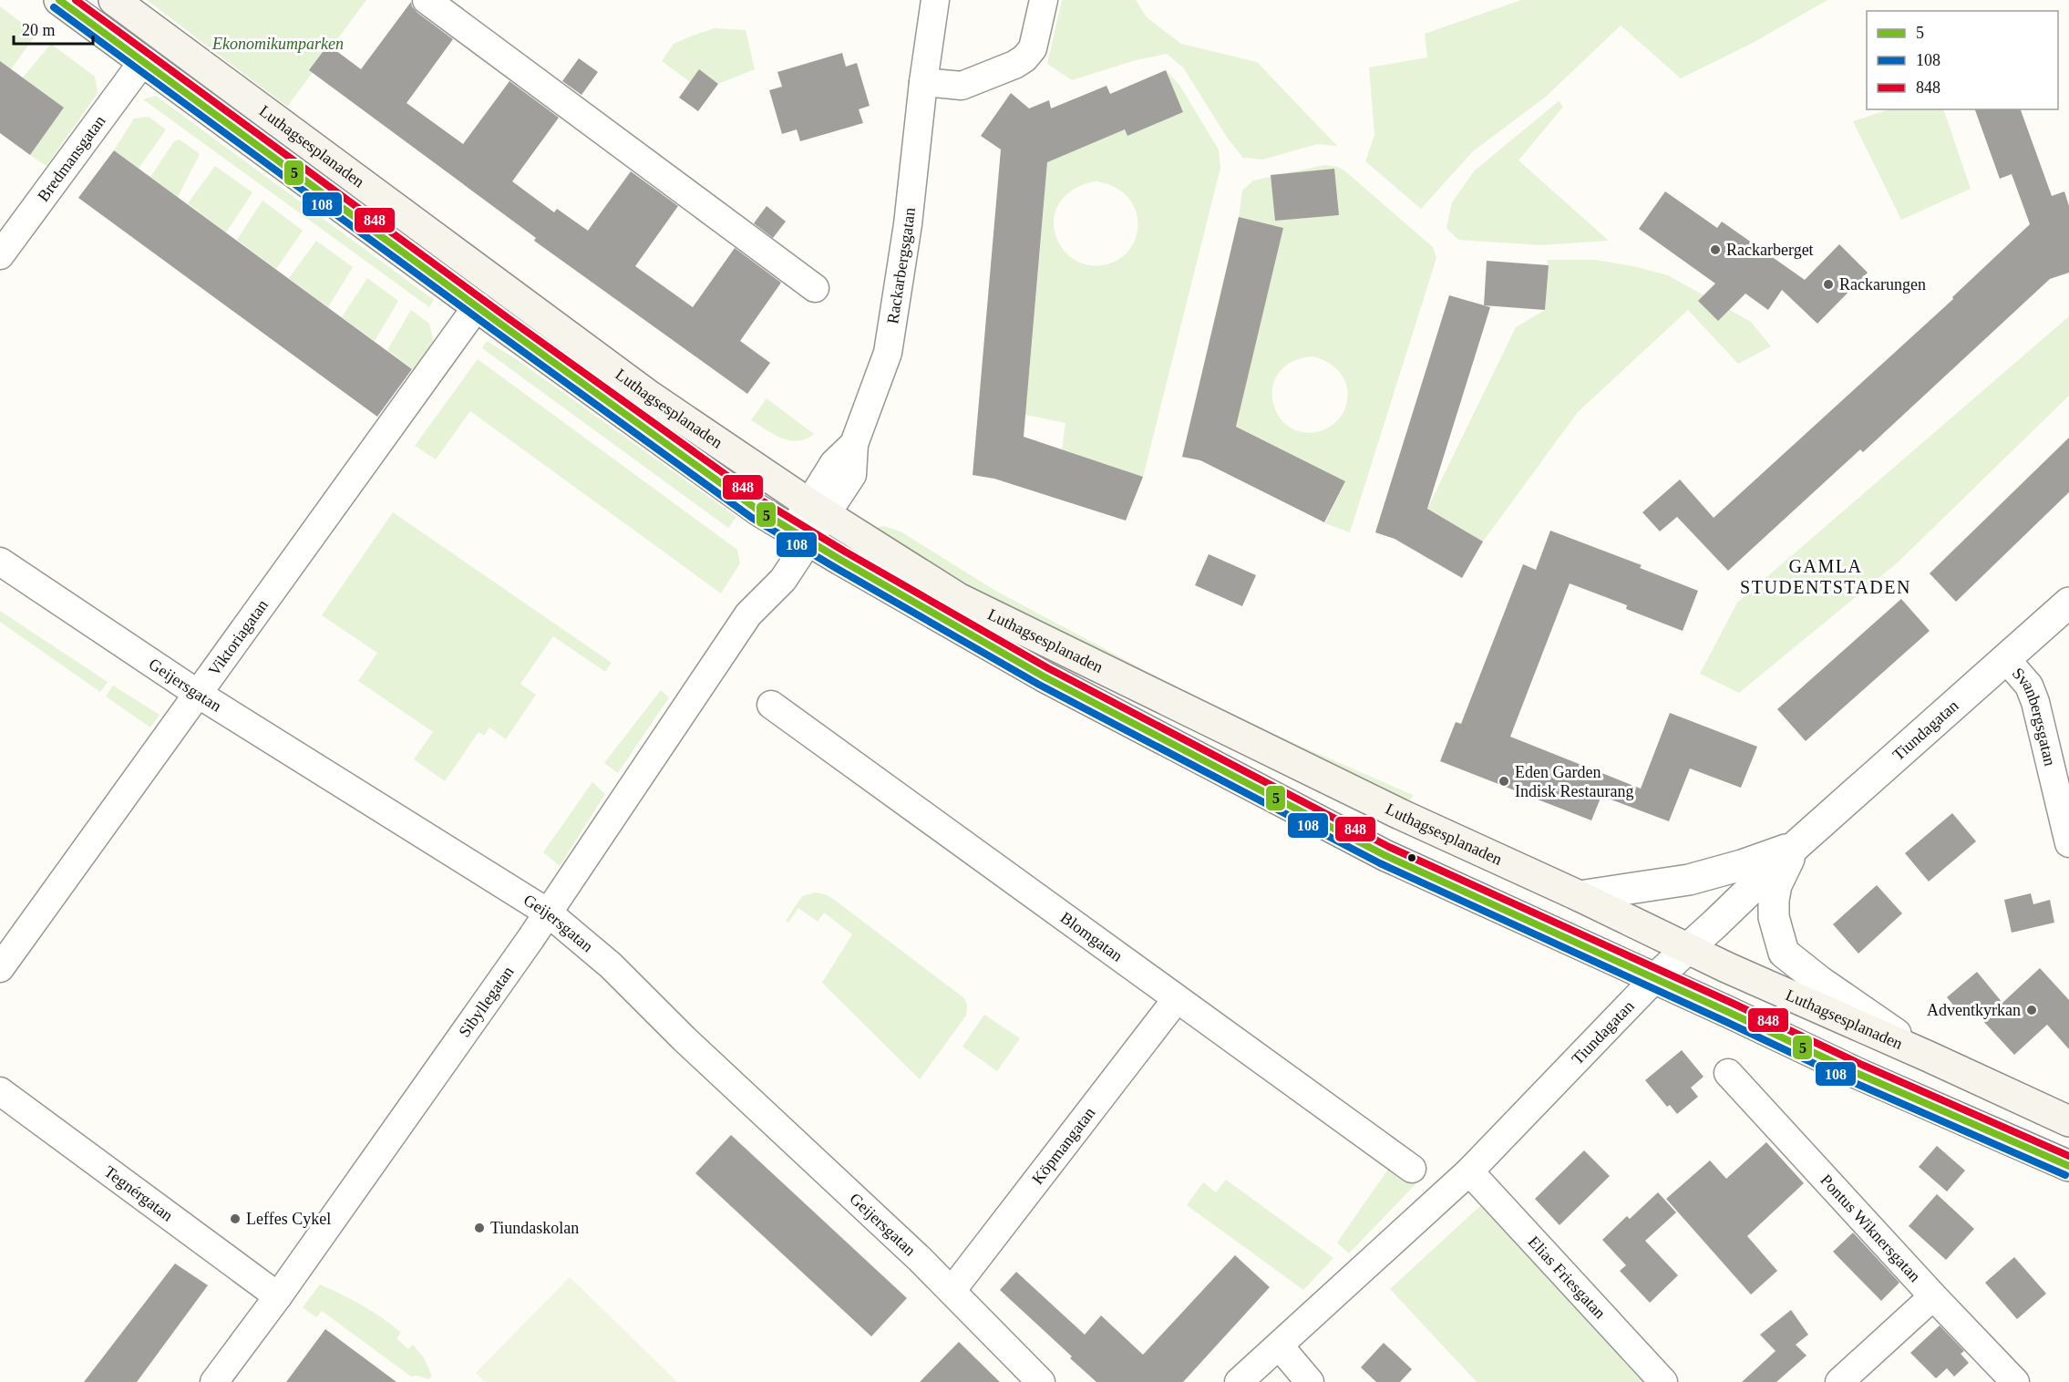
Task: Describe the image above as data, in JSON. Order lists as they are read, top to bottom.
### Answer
{
  "streets": {
    "main road": ["Luthagsesplanaden"],
    "street": [
      "Bredmansgatan",
      "Rackarbergsgatan",
      "Viktoriagatan",
      "Geijersgatan",
      "Svanbergsgatan",
      "Tiundagatan",
      "Blomgatan",
      "Sibyllegatan",
      "Köpmangatan",
      "Tegnérgatan",
      "Pontus Wiknersgatan",
      "Elias Friesgatan"
    ]
  },
  "crossings": [
    ["Luthagsesplanaden", "Bredmansgatan"],
    ["Luthagsesplanaden", "Rackarbergsgatan"],
    ["Luthagsesplanaden", "Viktoriagatan"],
    ["Luthagsesplanaden", "Tiundagatan"],
    ["Luthagsesplanaden", "Sibyllegatan"],
    ["Rackarbergsgatan", "Sibyllegatan"],
    ["Viktoriagatan", "Geijersgatan"],
    ["Geijersgatan", "Sibyllegatan"],
    ["Geijersgatan", "Köpmangatan"],
    ["Svanbergsgatan", "Tiundagatan"],
    ["Tiundagatan", "Elias Friesgatan"],
    ["Blomgatan", "Köpmangatan"],
    ["Sibyllegatan", "Tegnérgatan"]
  ],
  "districts": ["GAMLA STUDENTSTADEN"],
  "parks": ["Ekonomikumparken"],
  "places": [
    "Rackarberget",
    "Rackarungen",
    "Eden Garden Indisk Restaurang",
    "Adventkyrkan",
    "Leffes Cykel",
    "Tiundaskolan"
  ],
  "lines": ["transit line 5", "transit line 848", "transit line 108"],
  "legend": ["5", "108", "848"],
  "scale_bar": "20 m"
}
